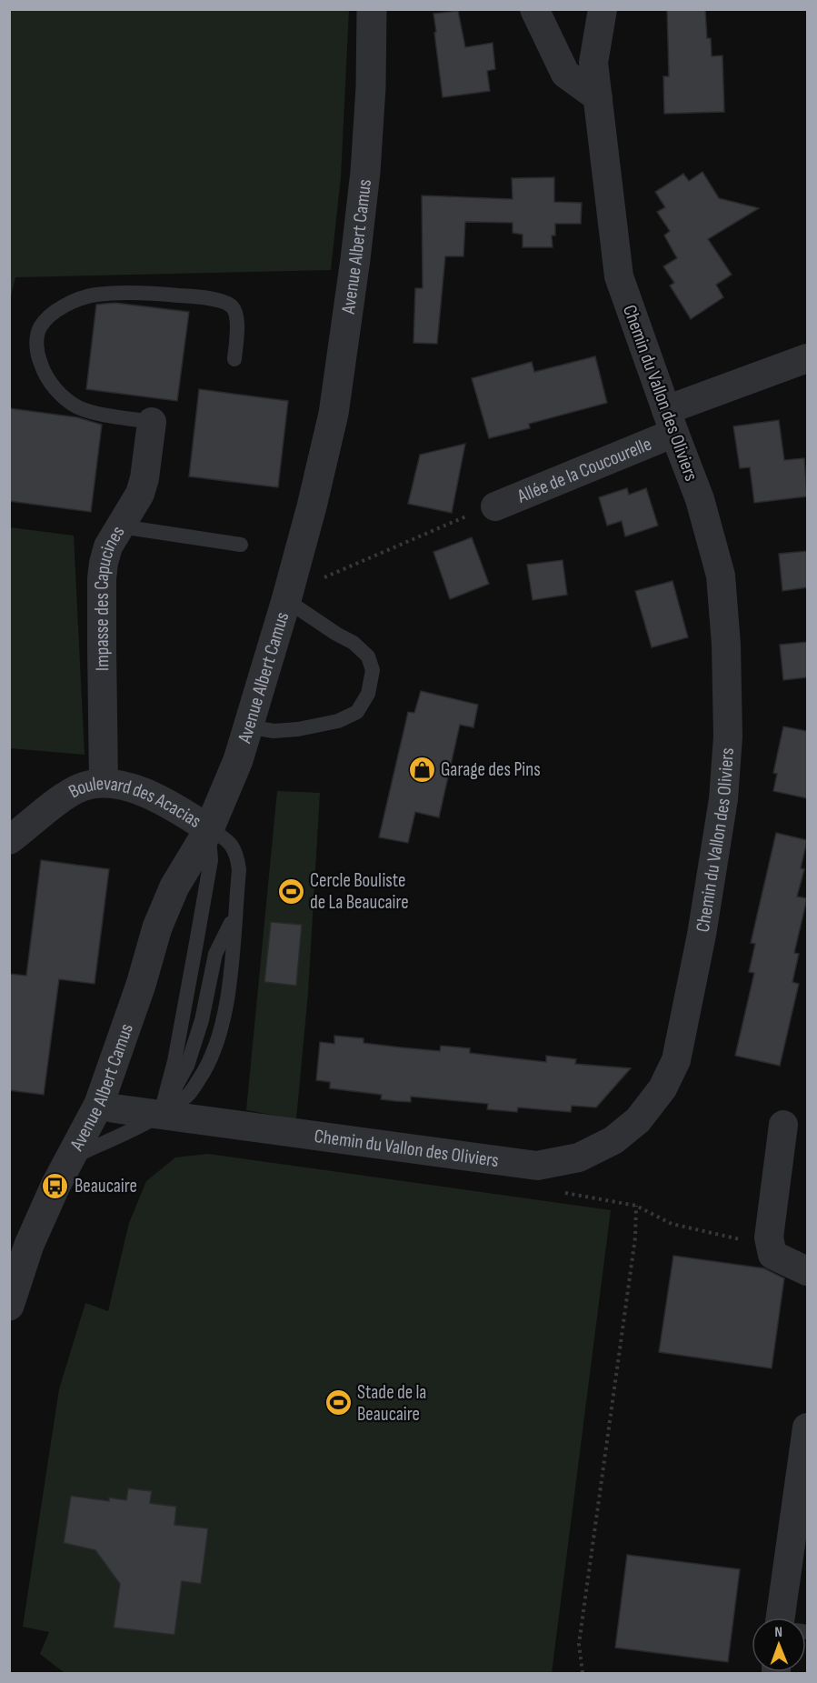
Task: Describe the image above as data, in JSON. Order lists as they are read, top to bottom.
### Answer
{
  "streets": {
    "street": [
      "Avenue Albert Camus",
      "Chemin du Vallon des Oliviers",
      "Allée de la Coucourelle",
      "Impasse des Capucines",
      "Boulevard des Acacias"
    ]
  },
  "crossings": [
    ["Avenue Albert Camus", "Chemin du Vallon des Oliviers"],
    ["Avenue Albert Camus", "Boulevard des Acacias"],
    ["Chemin du Vallon des Oliviers", "Allée de la Coucourelle"],
    ["Impasse des Capucines", "Boulevard des Acacias"]
  ],
  "places": {
    "shop": ["Garage des Pins"],
    "sports": ["Cercle Bouliste de La Beaucaire", "Stade de la Beaucaire"],
    "bus stop": ["Beaucaire"]
  },
  "north": "top"
}
